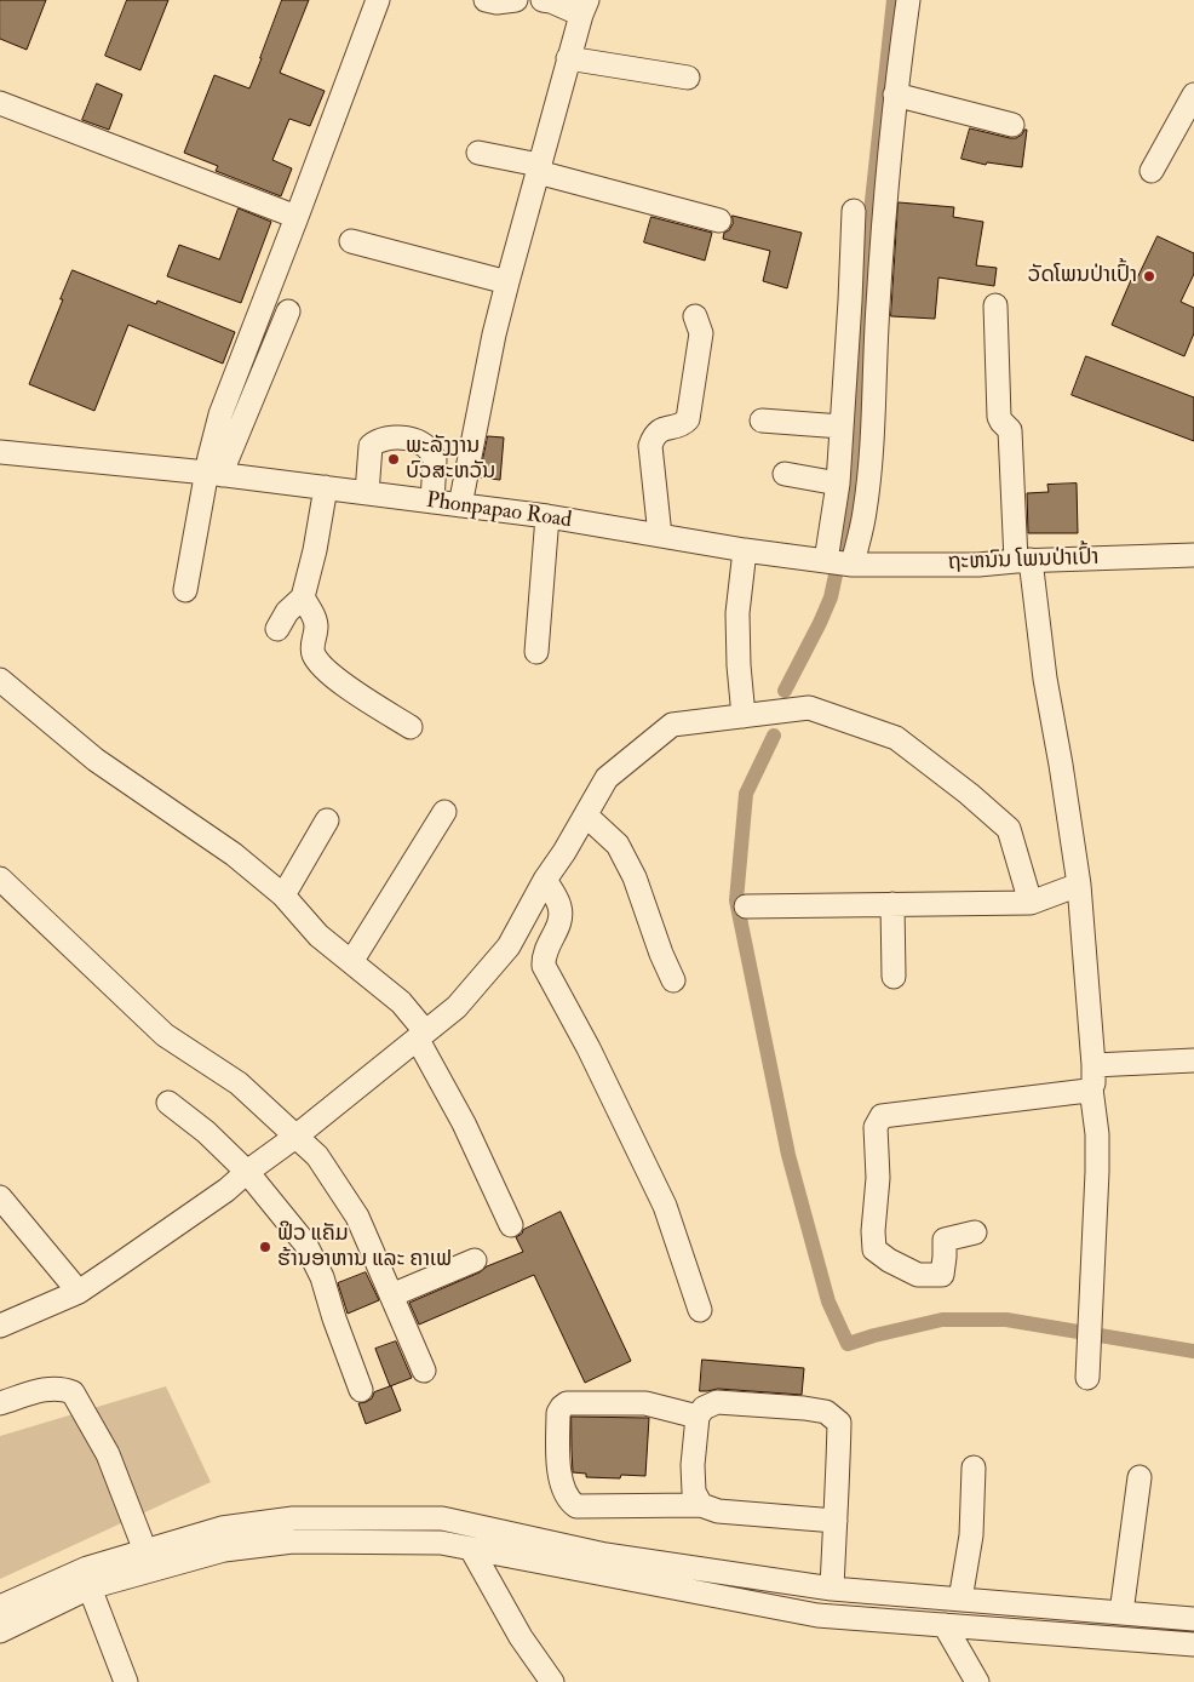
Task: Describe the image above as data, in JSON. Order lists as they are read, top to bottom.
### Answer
{
  "streets": {
    "street": ["Phonpapao Road", "ຖະຫນົນ ໂພນປ່າເປົ້າ"]
  },
  "crossings": [
    ["Phonpapao Road", "ຖະຫນົນ ໂພນປ່າເປົ້າ"]
  ],
  "places": ["ວັດໂພນປ່າເປົ້າ", "ພະລັງງານ ບົວສະຫວັນ", "ຟິວ ແຄັມ ຮ້ານອາຫານ ແລະ ຄາເຟ"]
}
